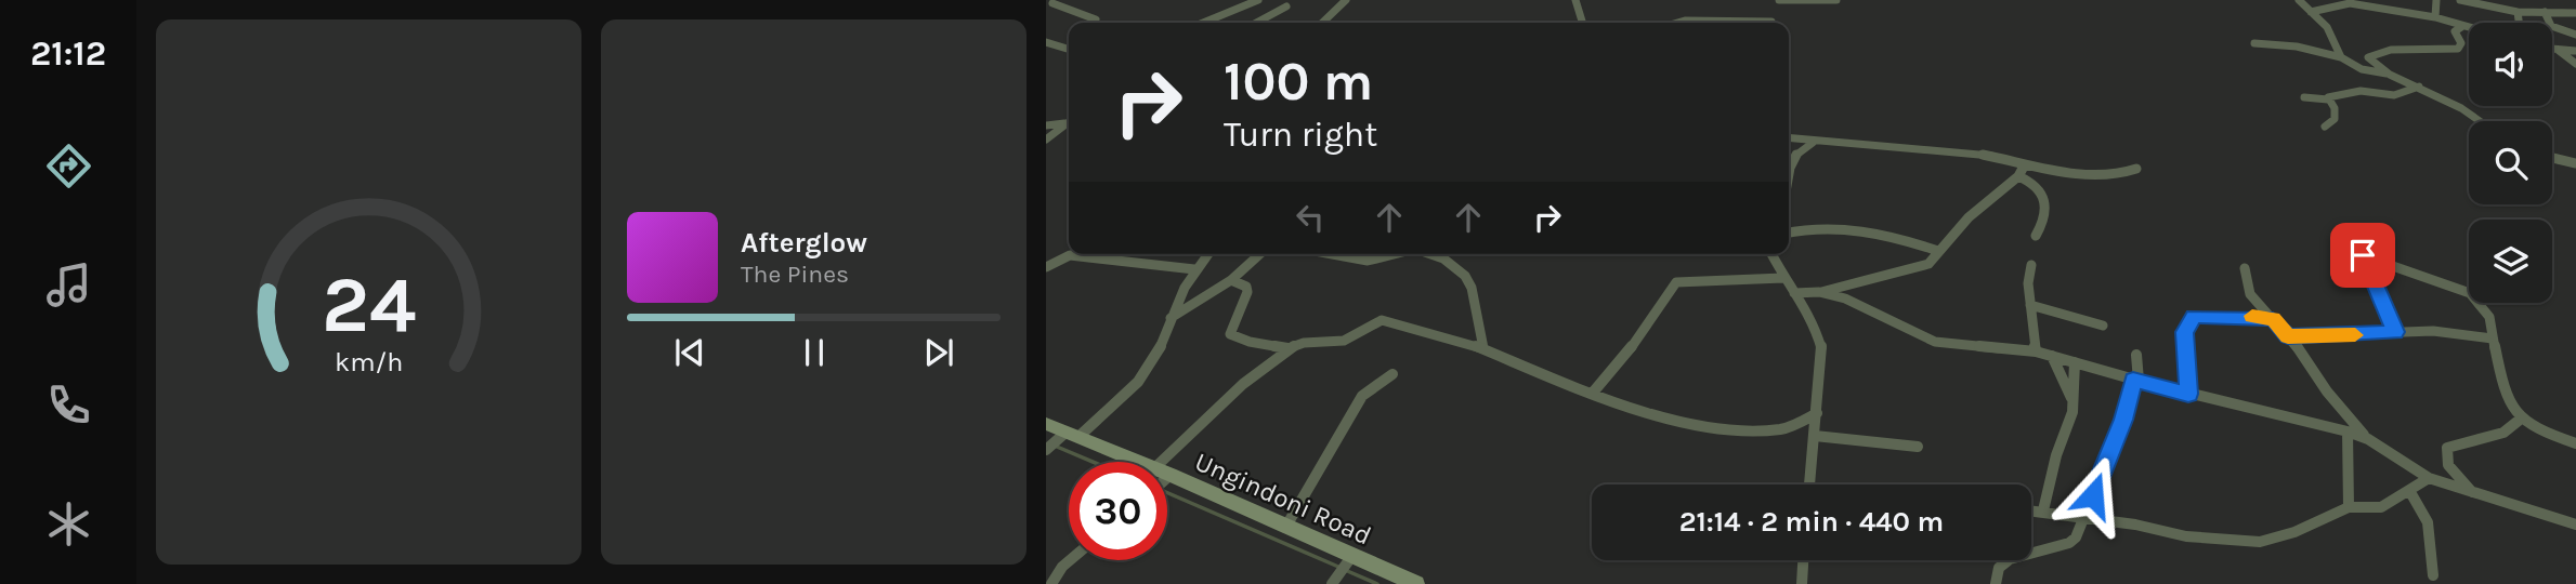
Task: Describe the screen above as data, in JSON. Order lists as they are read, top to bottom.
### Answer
{
  "streets": {
    "main road": ["Ungindoni Road"]
  },
  "page": {
    "tabs": "21:12",
    "turn": ["100 m", "Turn right"],
    "song": ["Afterglow", "The Pines"],
    "limit": "30",
    "trip": "21:14 · 2 min · 440 m",
    "gauge": ["24", "km/h"]
  }
}
